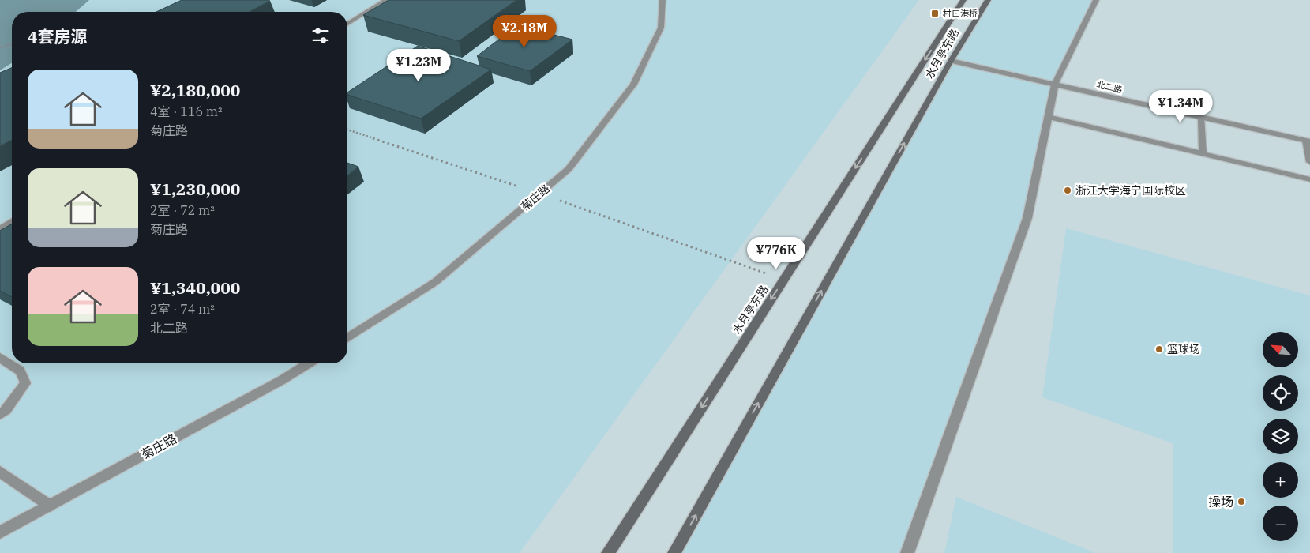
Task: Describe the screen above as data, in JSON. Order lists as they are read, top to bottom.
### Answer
{
  "streets": {
    "main road": ["水月亭东路"],
    "street": ["北二路", "菊庄路"]
  },
  "crossings": [
    ["水月亭东路", "北二路"]
  ],
  "places": {
    "transit": ["村口港桥"],
    "other": ["浙江大学海宁国际校区", "篮球场", "操场"]
  },
  "north": "top left",
  "page": {
    "heading": "4套房源",
    "price": [
      "¥2.18M",
      "¥1.23M",
      "¥1.34M",
      "¥776K"
    ],
    "list": [
      {
        "name": "¥2,180,000",
        "note": "4室 · 116 m² · 菊庄路"
      },
      {
        "name": "¥1,230,000",
        "note": "2室 · 72 m² · 菊庄路"
      },
      {
        "name": "¥1,340,000",
        "note": "2室 · 74 m² · 北二路"
      }
    ],
    "map_buttons": ["+", "−"]
  }
}
